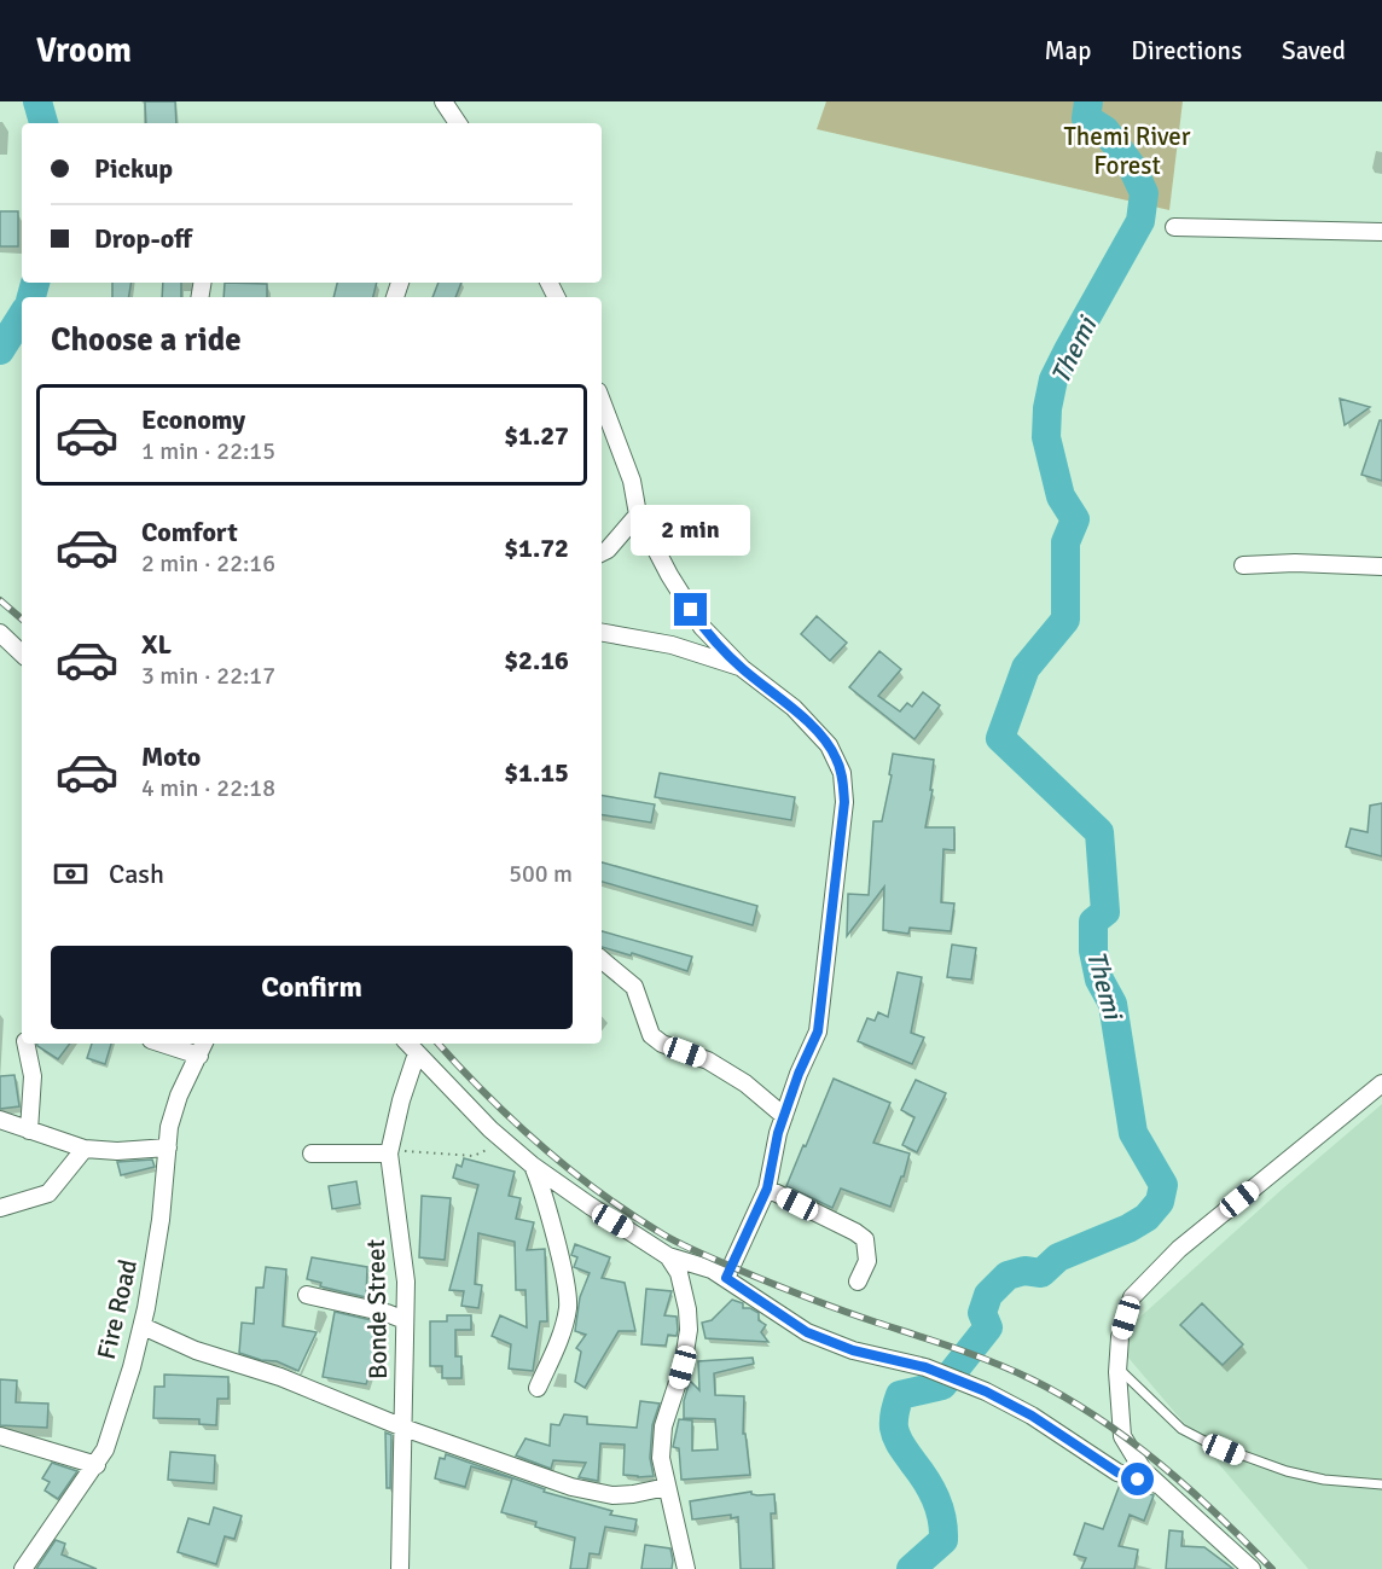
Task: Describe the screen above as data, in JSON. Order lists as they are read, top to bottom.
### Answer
{
  "streets": {
    "street": ["Fire Road", "Bonde Street"]
  },
  "water": ["Themi"],
  "parks": ["Themi River Forest"],
  "page": {
    "header": "Vroom",
    "nav": ["Map", "Directions", "Saved"],
    "banner": ["Pickup", "Drop-off"],
    "heading": "Choose a ride",
    "list": [
      {
        "name": "Economy",
        "note": "1 min · 22:15",
        "value": "$1.27"
      },
      {
        "name": "Comfort",
        "note": "2 min · 22:16",
        "value": "$1.72"
      },
      {
        "name": "XL",
        "note": "3 min · 22:17",
        "value": "$2.16"
      },
      {
        "name": "Moto",
        "note": "4 min · 22:18",
        "value": "$1.15"
      }
    ],
    "bubble": "2 min",
    "pay": ["Cash", "500 m"],
    "buttons": "Confirm"
  }
}
